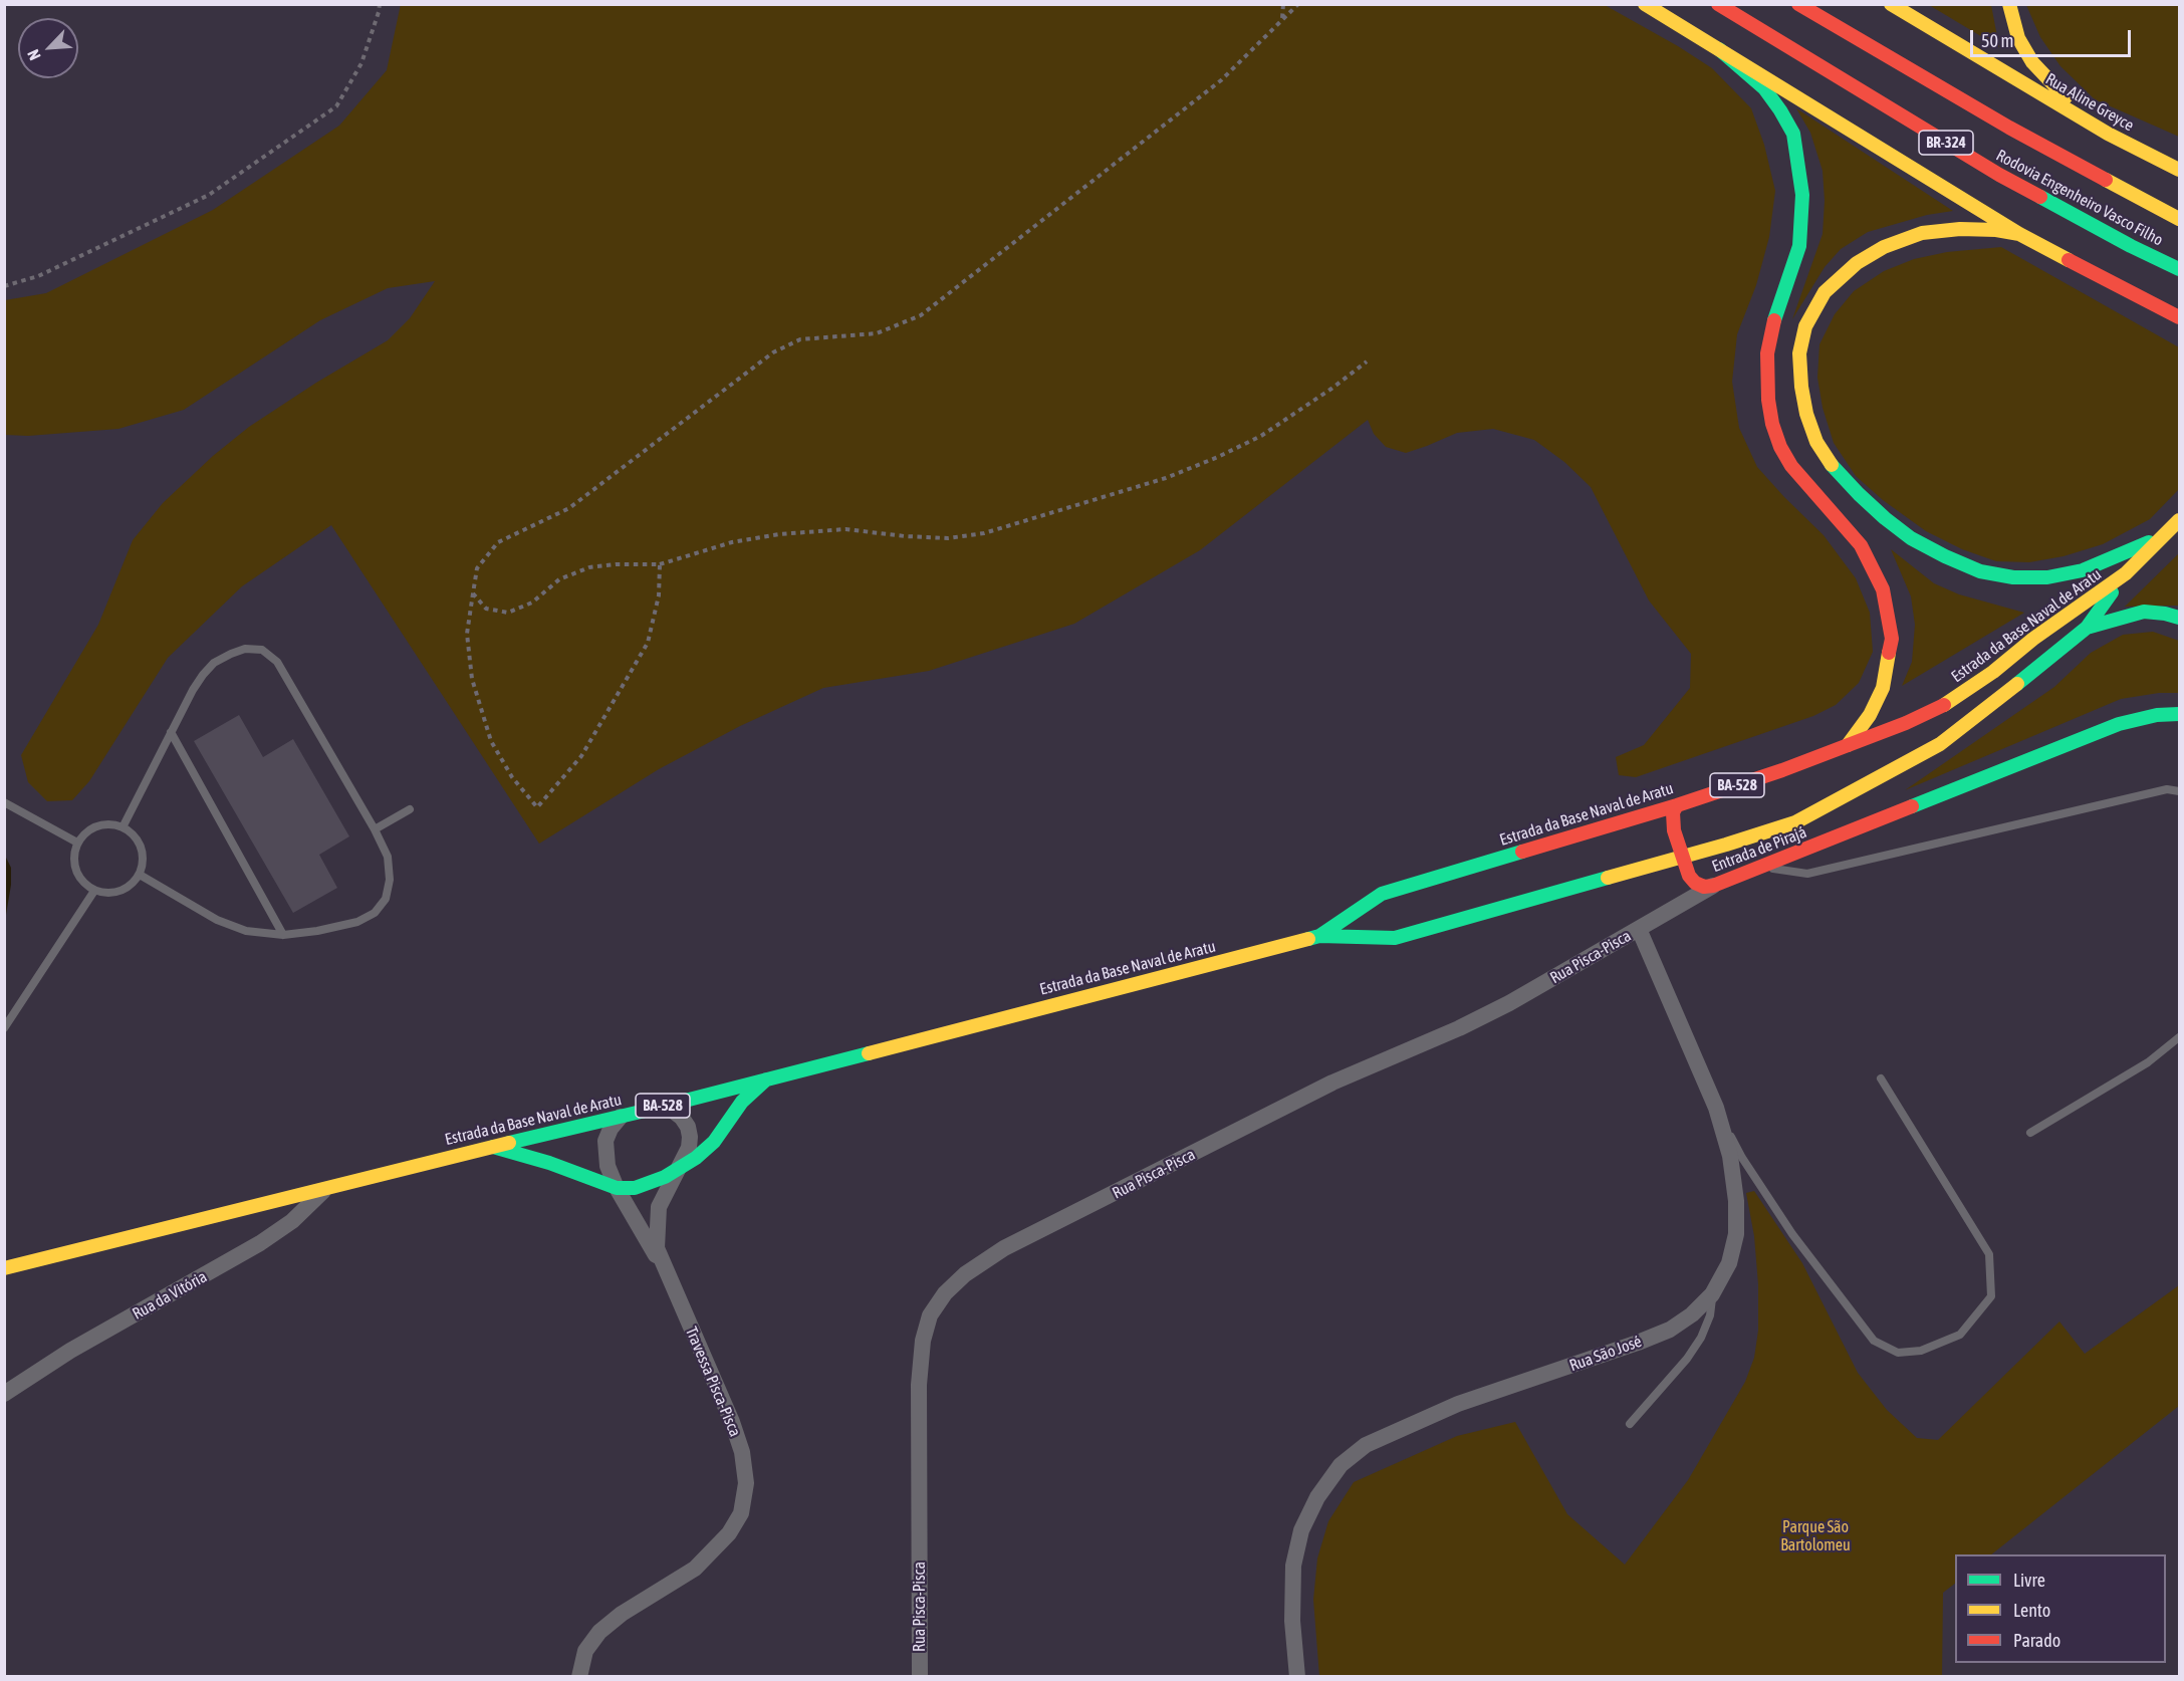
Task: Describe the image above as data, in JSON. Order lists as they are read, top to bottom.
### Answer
{
  "streets": {
    "main road": [
      "Rua Aline Greyce",
      "BR-324",
      "Rodovia Engenheiro Vasco Filho",
      "Estrada da Base Naval de Aratu",
      "BA-528",
      "Entrada de Pirajá"
    ],
    "street": [
      "Rua Pisca-Pisca",
      "Rua da Vitória",
      "Rua São José",
      "Travessa Pisca-Pisca"
    ]
  },
  "crossings": [
    ["Estrada da Base Naval de Aratu", "Rua da Vitória"],
    ["Estrada da Base Naval de Aratu", "Travessa Pisca-Pisca"],
    ["Entrada de Pirajá", "Rua Pisca-Pisca"],
    ["Rua Pisca-Pisca", "Rua São José"]
  ],
  "parks": ["Parque São Bartolomeu"],
  "legend": ["Livre", "Lento", "Parado"],
  "scale_bar": "50 m",
  "north": "bottom left"
}
